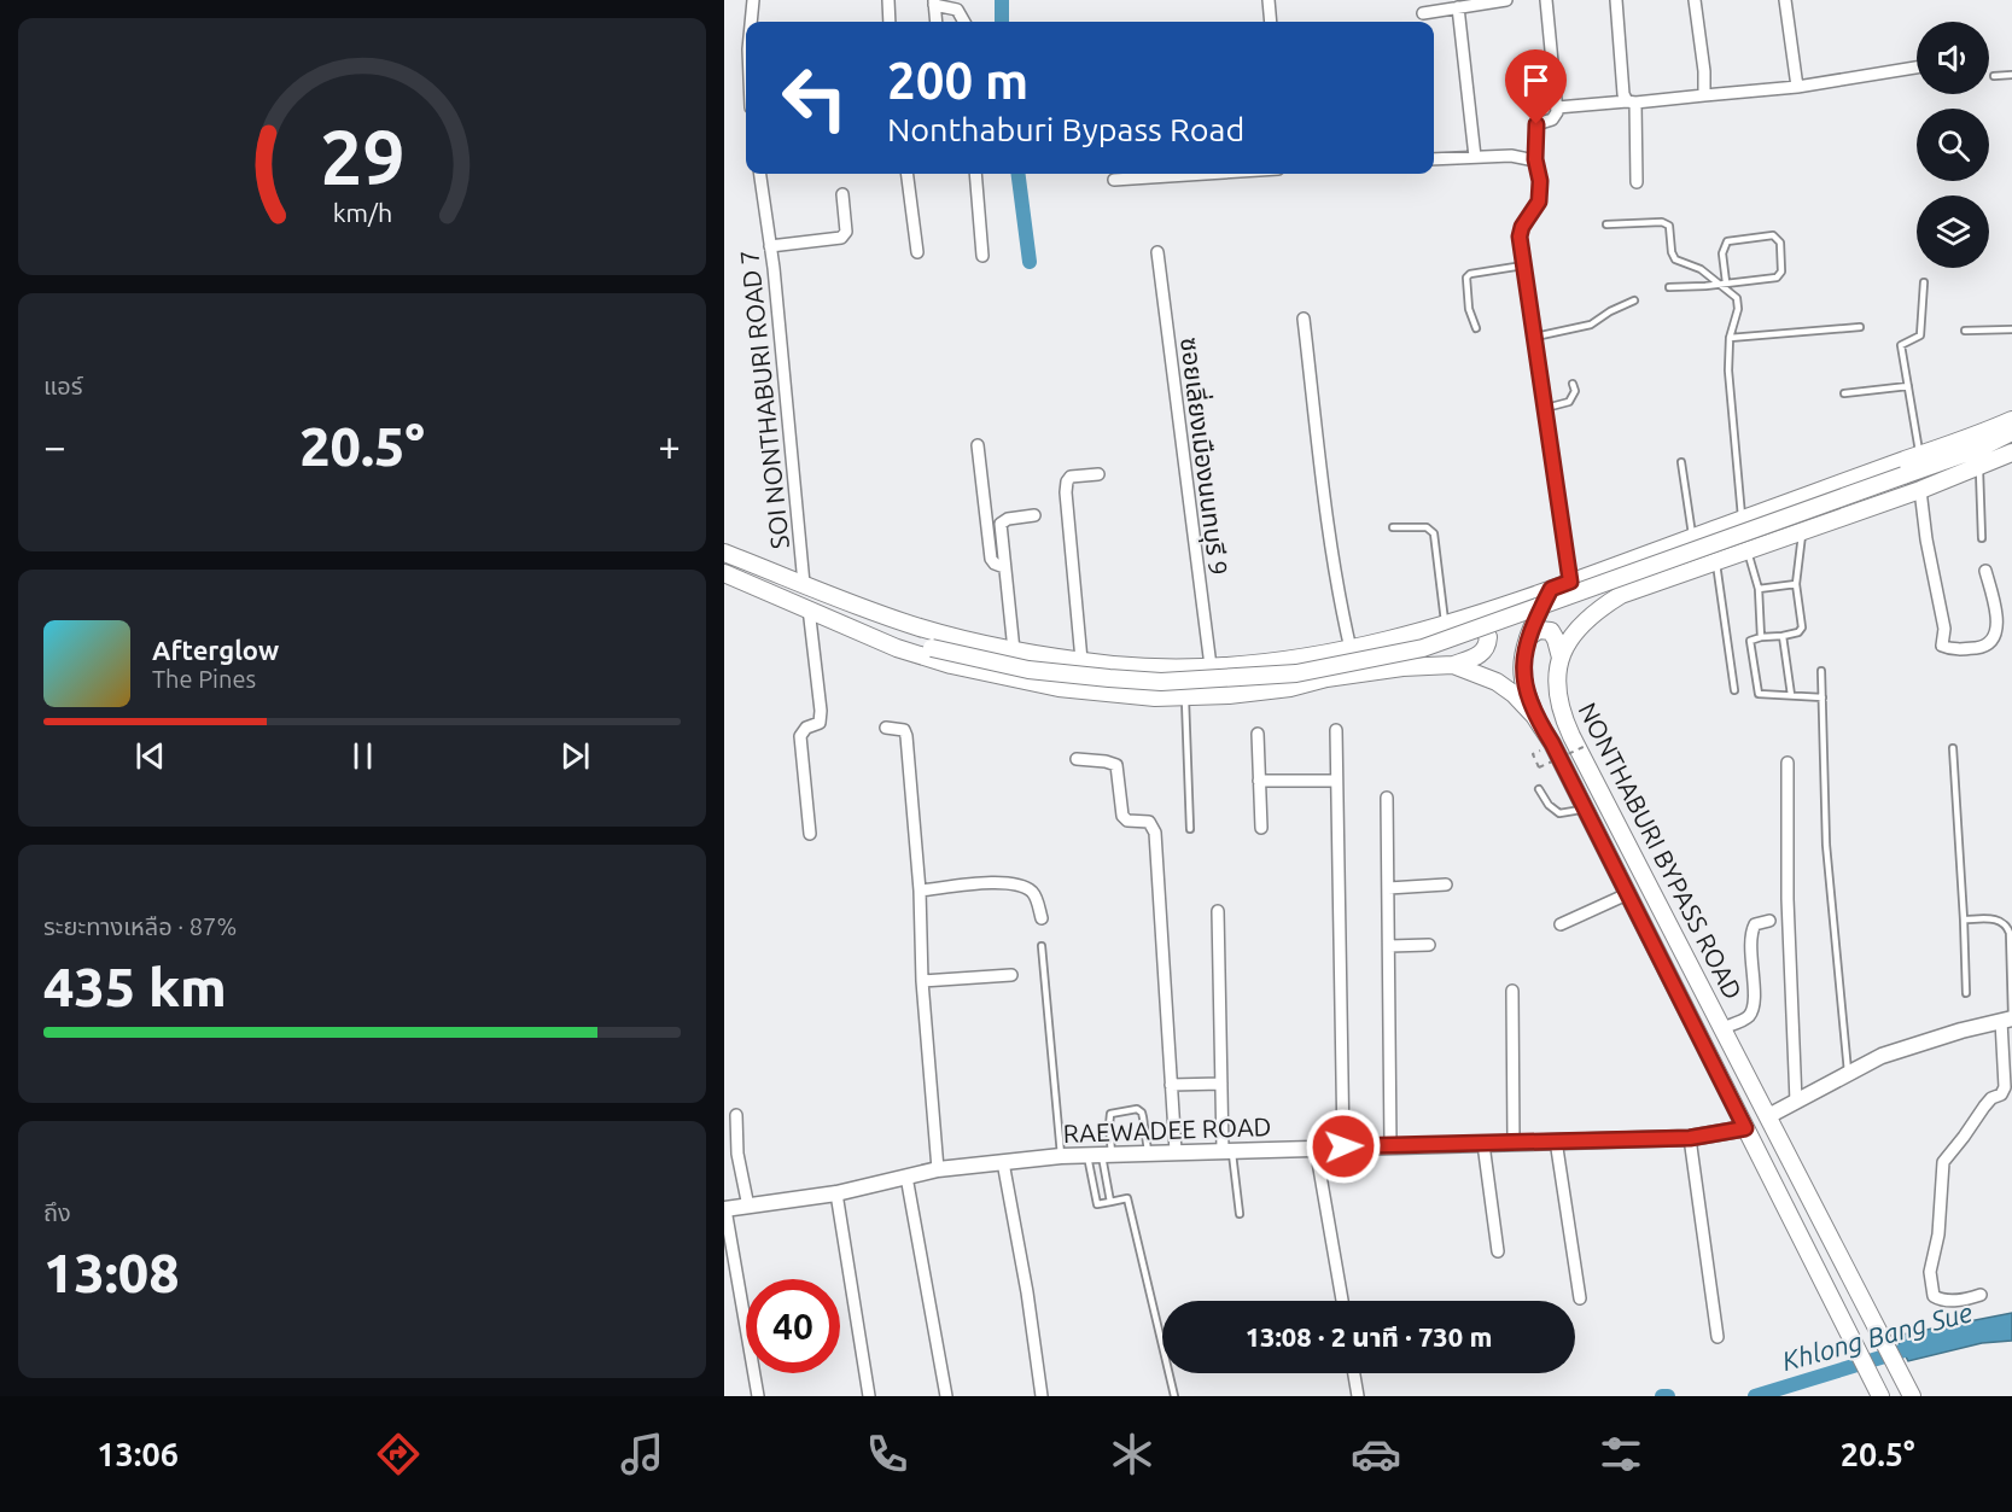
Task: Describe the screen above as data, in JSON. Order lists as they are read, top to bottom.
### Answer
{
  "streets": {
    "main road": ["NONTHABURI BYPASS ROAD"],
    "street": ["SOI NONTHABURI ROAD 7", "ซอยเลี่ยงเมืองนนทบุรี 9", "RAEWADEE ROAD"]
  },
  "crossings": [
    ["NONTHABURI BYPASS ROAD", "RAEWADEE ROAD"]
  ],
  "water": ["Khlong Bang Sue"],
  "page": {
    "turn": ["200 m", "Nonthaburi Bypass Road"],
    "tile": [
      "แอร์",
      ["ระยะทางเหลือ · 87%", "435 km"],
      ["ถึง", "13:08"]
    ],
    "heat": ["−", "20.5°", "+"],
    "song": ["Afterglow", "The Pines"],
    "limit": "40",
    "trip": "13:08 · 2 นาที · 730 m",
    "tabs": ["13:06", "20.5°"],
    "gauge": ["29", "km/h"]
  }
}
